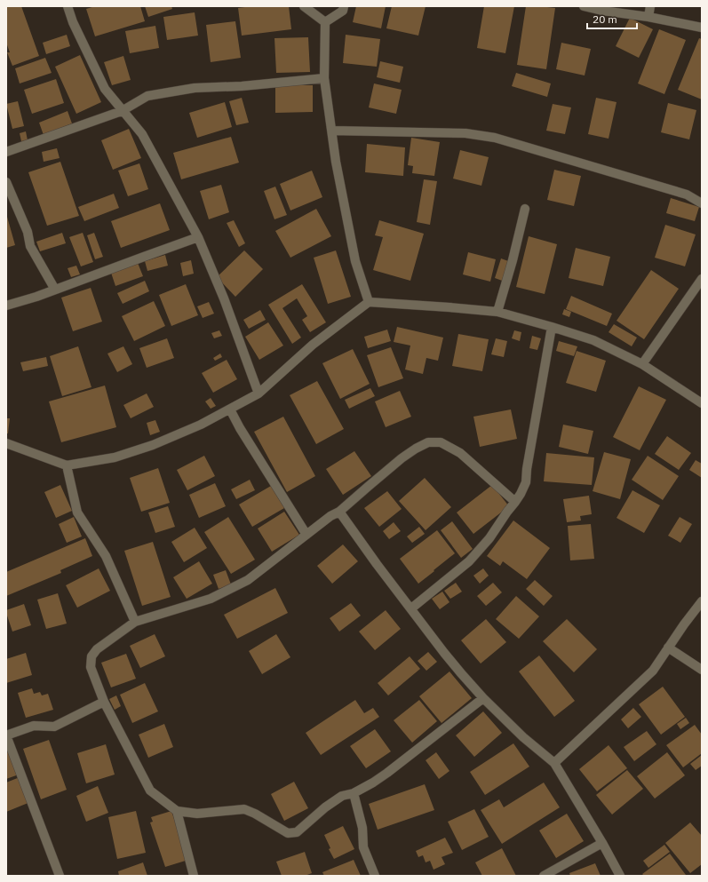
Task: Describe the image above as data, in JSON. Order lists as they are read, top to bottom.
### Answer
{
  "scale_bar": "20 m"
}
